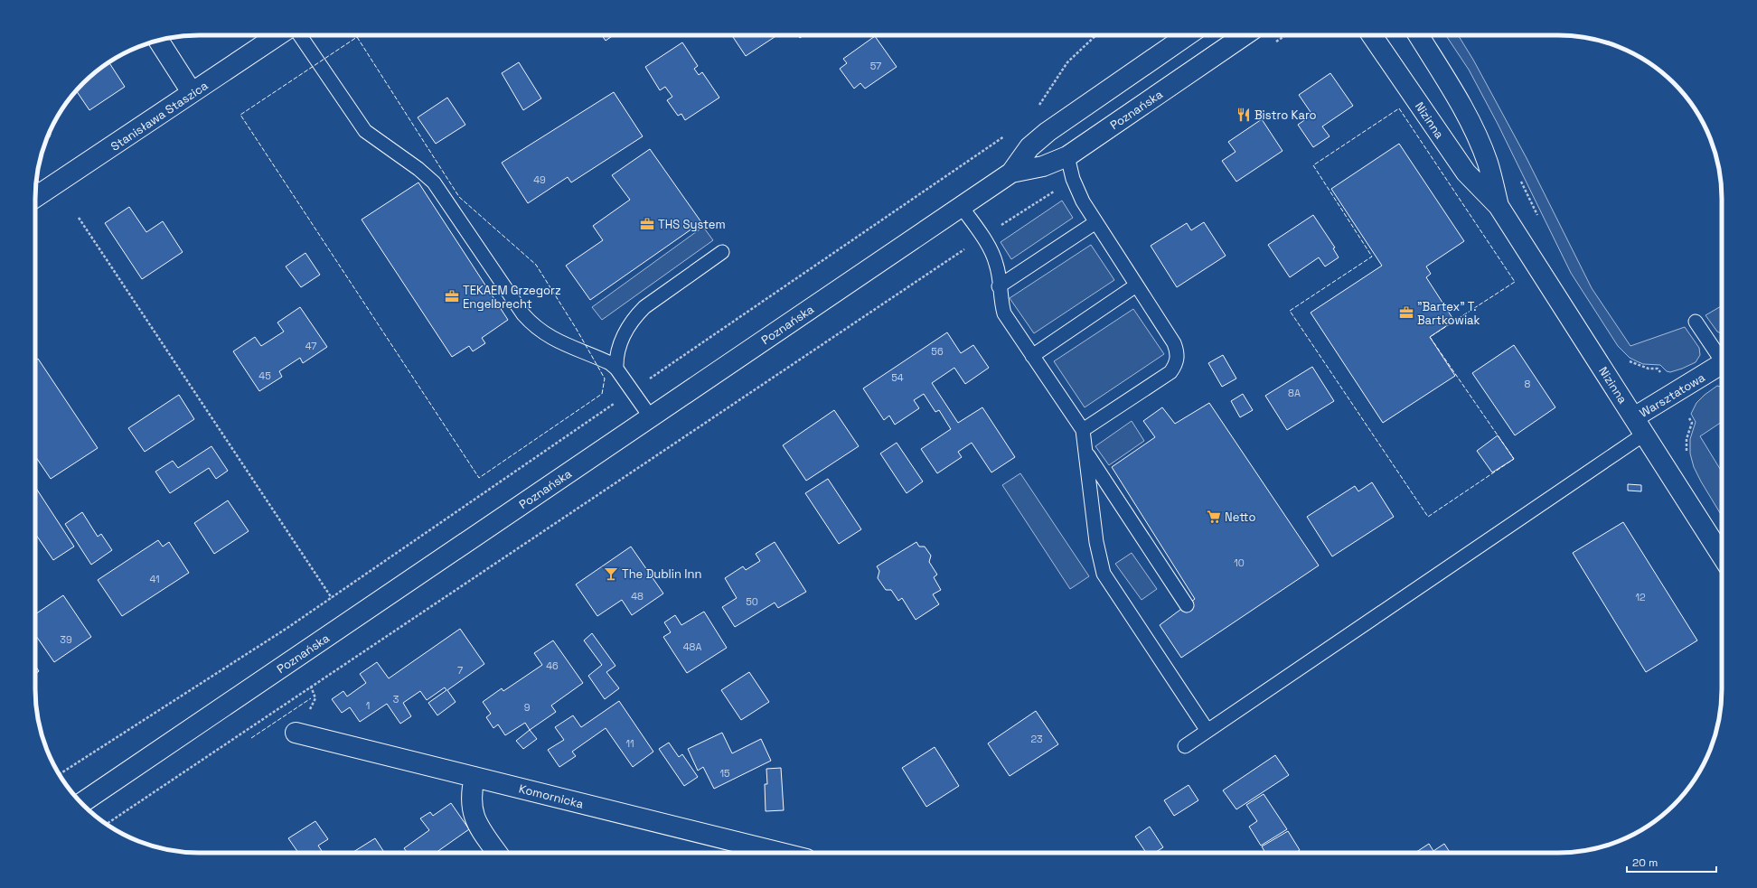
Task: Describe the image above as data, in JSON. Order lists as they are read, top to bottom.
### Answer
{
  "streets": {
    "street": [
      "Poznańska",
      "Stanisława Staszica",
      "Nizinna",
      "Warsztatowa",
      "Komornicka"
    ]
  },
  "crossings": [
    ["Nizinna", "Warsztatowa"]
  ],
  "places": {
    "restaurant": ["Bistro Karo"],
    "office": ["THS System", "TEKAEM Grzegorz Engelbrecht", "\"Bartex\" T. Bartkowiak"],
    "supermarket": ["Netto"],
    "bar": ["The Dublin Inn"]
  },
  "house_numbers": [
    "57",
    "49",
    "47",
    "56",
    "45",
    "54",
    "8",
    "8A",
    "10",
    "41",
    "48",
    "12",
    "50",
    "39",
    "48A",
    "46",
    "7",
    "3",
    "1",
    "9",
    "23",
    "11",
    "15"
  ],
  "scale_bar": "20 m"
}
